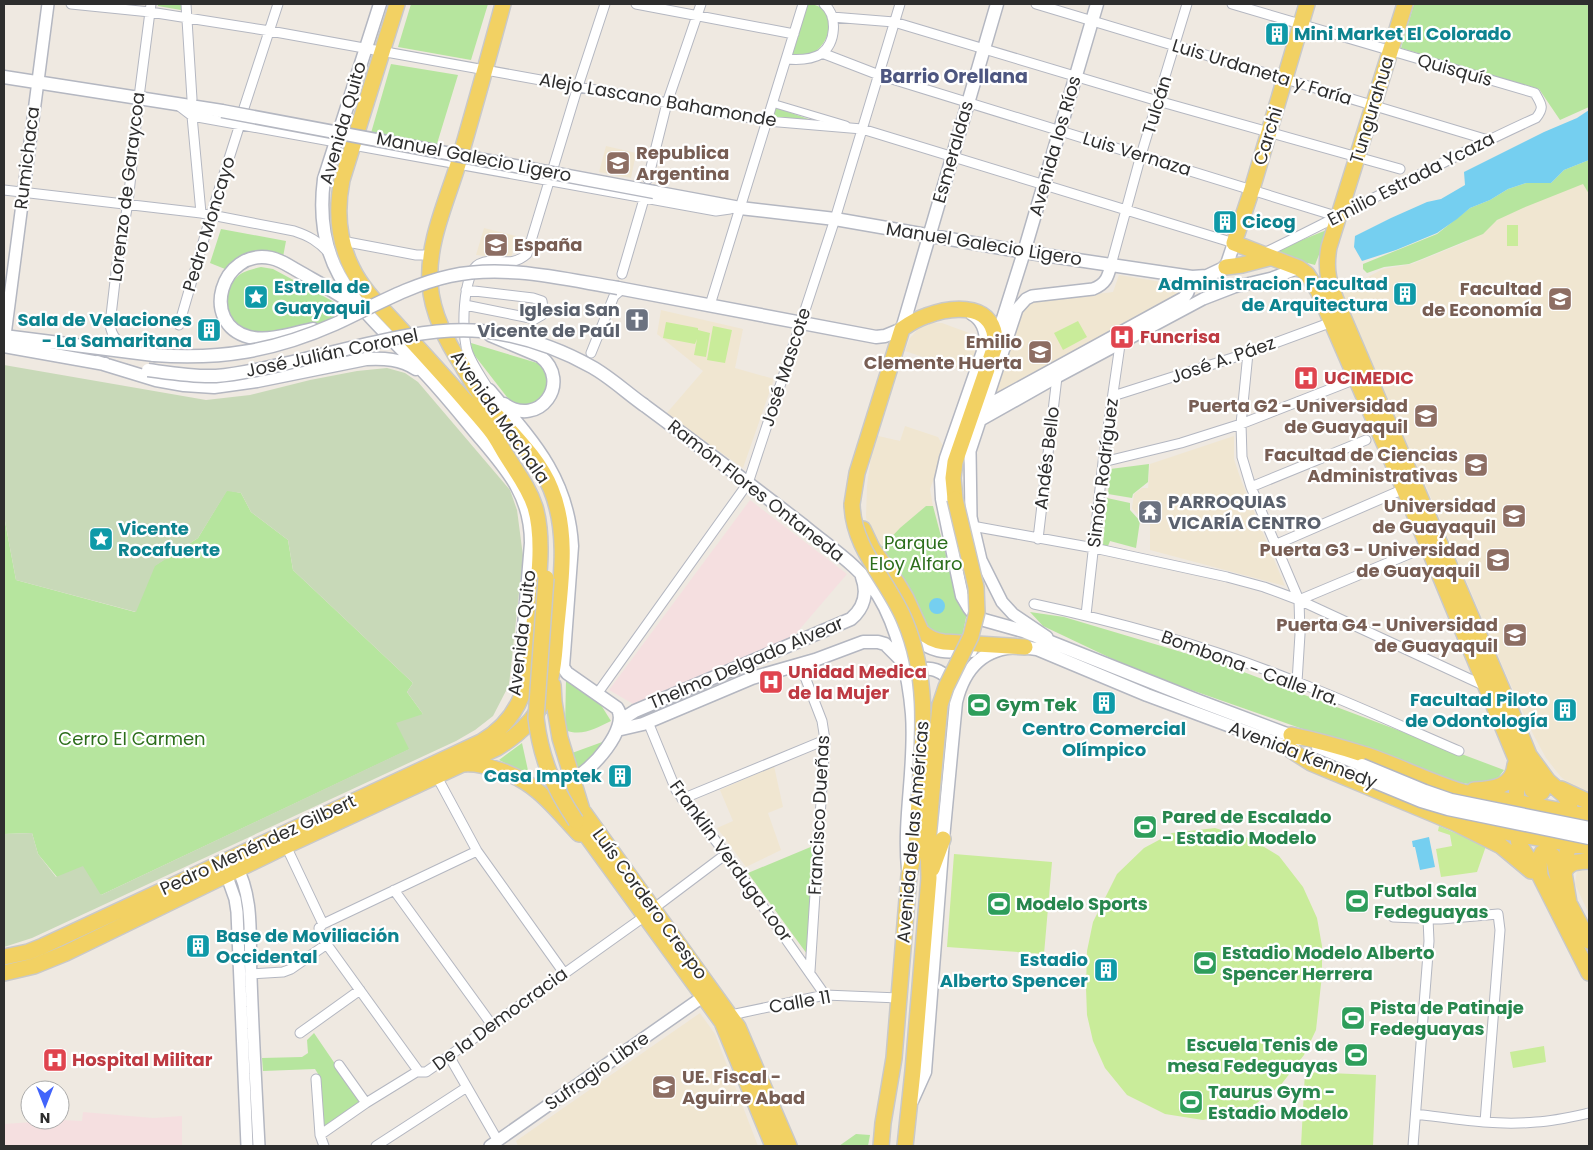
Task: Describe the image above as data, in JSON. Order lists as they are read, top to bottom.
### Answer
{
  "streets": {
    "main road": [
      "Tungurahua",
      "Avenida Quito",
      "Carchi",
      "Avenida los Ríos",
      "Esmeraldas",
      "Manuel Galecio Ligero",
      "José Julián Coronel",
      "Avenida Machala",
      "Ramón Flores Ontaneda",
      "Thelmo Delgado Alvear",
      "Avenida Kennedy",
      "Avenida de las Américas",
      "Pedro Menéndez Gilbert",
      "Luís Cordero Crespo"
    ],
    "street": [
      "Quisquís",
      "Luis Urdaneta y Faría",
      "Alejo Lascano Bahamonde",
      "Tulcán",
      "Luis Vernaza",
      "Rumichaca",
      "Emilio Estrada Ycaza",
      "Lorenzo de Garaycoa",
      "Pedro Moncayo",
      "José A. Páez",
      "José Mascote",
      "Andés Bello",
      "Simón Rodríguez",
      "Bombona - Calle 1ra.",
      "Francisco Dueñas",
      "Franklin Verduga Loor",
      "Calle 11",
      "De la Democracia",
      "Sufragio Libre"
    ]
  },
  "crossings": [
    ["Quisquís", "Tungurahua"],
    ["Quisquís", "Carchi"],
    ["Quisquís", "Emilio Estrada Ycaza"],
    ["Luis Urdaneta y Faría", "Tulcán"],
    ["Luis Urdaneta y Faría", "Tungurahua"],
    ["Luis Urdaneta y Faría", "Carchi"],
    ["Luis Urdaneta y Faría", "Avenida los Ríos"],
    ["Luis Urdaneta y Faría", "Emilio Estrada Ycaza"],
    ["Alejo Lascano Bahamonde", "Tulcán"],
    ["Alejo Lascano Bahamonde", "Avenida Quito"],
    ["Alejo Lascano Bahamonde", "Carchi"],
    ["Alejo Lascano Bahamonde", "Avenida los Ríos"],
    ["Alejo Lascano Bahamonde", "Esmeraldas"],
    ["Alejo Lascano Bahamonde", "Lorenzo de Garaycoa"],
    ["Alejo Lascano Bahamonde", "José Mascote"],
    ["Alejo Lascano Bahamonde", "Avenida Machala"],
    ["Tulcán", "Luis Vernaza"],
    ["Tulcán", "Manuel Galecio Ligero"],
    ["Tungurahua", "Luis Vernaza"],
    ["Tungurahua", "Emilio Estrada Ycaza"],
    ["Avenida Quito", "Manuel Galecio Ligero"],
    ["Avenida Quito", "Pedro Menéndez Gilbert"],
    ["Avenida Quito", "Luís Cordero Crespo"],
    ["Carchi", "Luis Vernaza"],
    ["Carchi", "Manuel Galecio Ligero"],
    ["Avenida los Ríos", "Luis Vernaza"],
    ["Avenida los Ríos", "Manuel Galecio Ligero"],
    ["Avenida los Ríos", "Avenida de las Américas"],
    ["Esmeraldas", "Luis Vernaza"],
    ["Esmeraldas", "Manuel Galecio Ligero"],
    ["Esmeraldas", "José Julián Coronel"],
    ["Esmeraldas", "Avenida de las Américas"],
    ["Luis Vernaza", "Emilio Estrada Ycaza"],
    ["Luis Vernaza", "José Mascote"],
    ["Manuel Galecio Ligero", "Rumichaca"],
    ["Manuel Galecio Ligero", "Lorenzo de Garaycoa"],
    ["Manuel Galecio Ligero", "Pedro Moncayo"],
    ["Manuel Galecio Ligero", "José Mascote"],
    ["Manuel Galecio Ligero", "Avenida Machala"],
    ["Rumichaca", "José Julián Coronel"],
    ["Lorenzo de Garaycoa", "José Julián Coronel"],
    ["José Julián Coronel", "José Mascote"],
    ["José Julián Coronel", "Ramón Flores Ontaneda"],
    ["José Julián Coronel", "Avenida de las Américas"],
    ["José A. Páez", "Simón Rodríguez"],
    ["José Mascote", "Avenida Machala"],
    ["José Mascote", "Ramón Flores Ontaneda"],
    ["Avenida Machala", "Thelmo Delgado Alvear"],
    ["Avenida Machala", "Pedro Menéndez Gilbert"],
    ["Avenida Machala", "Luís Cordero Crespo"],
    ["Simón Rodríguez", "Bombona - Calle 1ra."],
    ["Ramón Flores Ontaneda", "Thelmo Delgado Alvear"],
    ["Thelmo Delgado Alvear", "Francisco Dueñas"],
    ["Thelmo Delgado Alvear", "Franklin Verduga Loor"],
    ["Francisco Dueñas", "Franklin Verduga Loor"],
    ["Avenida de las Américas", "Calle 11"],
    ["Franklin Verduga Loor", "Calle 11"],
    ["Franklin Verduga Loor", "De la Democracia"],
    ["Luís Cordero Crespo", "Calle 11"],
    ["Luís Cordero Crespo", "De la Democracia"]
  ],
  "districts": ["Barrio Orellana"],
  "parks": ["Parque Eloy Alfaro", "Cerro El Carmen"],
  "places": {
    "building": [
      "Mini Market El Colorado",
      "Cicog",
      "Administracion Facultad de Arquitectura",
      "Sala de Velaciones - La Samaritana",
      "Centro Comercial Olímpico",
      "Facultad Piloto de Odontología",
      "Casa Imptek",
      "Base de Moviliación Occidental",
      "Estadio Alberto Spencer"
    ],
    "school or university": [
      "Republica Argentina",
      "España",
      "Facultad de Economía",
      "Emilio Clemente Huerta",
      "Puerta G2 - Universidad de Guayaquil",
      "Facultad de Ciencias Administrativas",
      "Universidad de Guayaquil",
      "Puerta G3 - Universidad de Guayaquil",
      "Puerta G4 - Universidad de Guayaquil",
      "UE. Fiscal - Aguirre Abad"
    ],
    "place": ["Estrella de Guayaquil", "Vicente Rocafuerte"],
    "church": ["Iglesia San Vicente de Paúl"],
    "hospital": [
      "Funcrisa",
      "UCIMEDIC",
      "Unidad Medica de la Mujer",
      "Hospital Militar"
    ],
    "temple": ["PARROQUIAS VICARÍA CENTRO"],
    "sports": [
      "Gym Tek",
      "Pared de Escalado - Estadio Modelo",
      "Futbol Sala Fedeguayas",
      "Modelo Sports",
      "Estadio Modelo Alberto Spencer Herrera",
      "Pista de Patinaje Fedeguayas",
      "Escuela Tenis de mesa Fedeguayas",
      "Taurus Gym - Estadio Modelo"
    ]
  },
  "north": "bottom"
}
